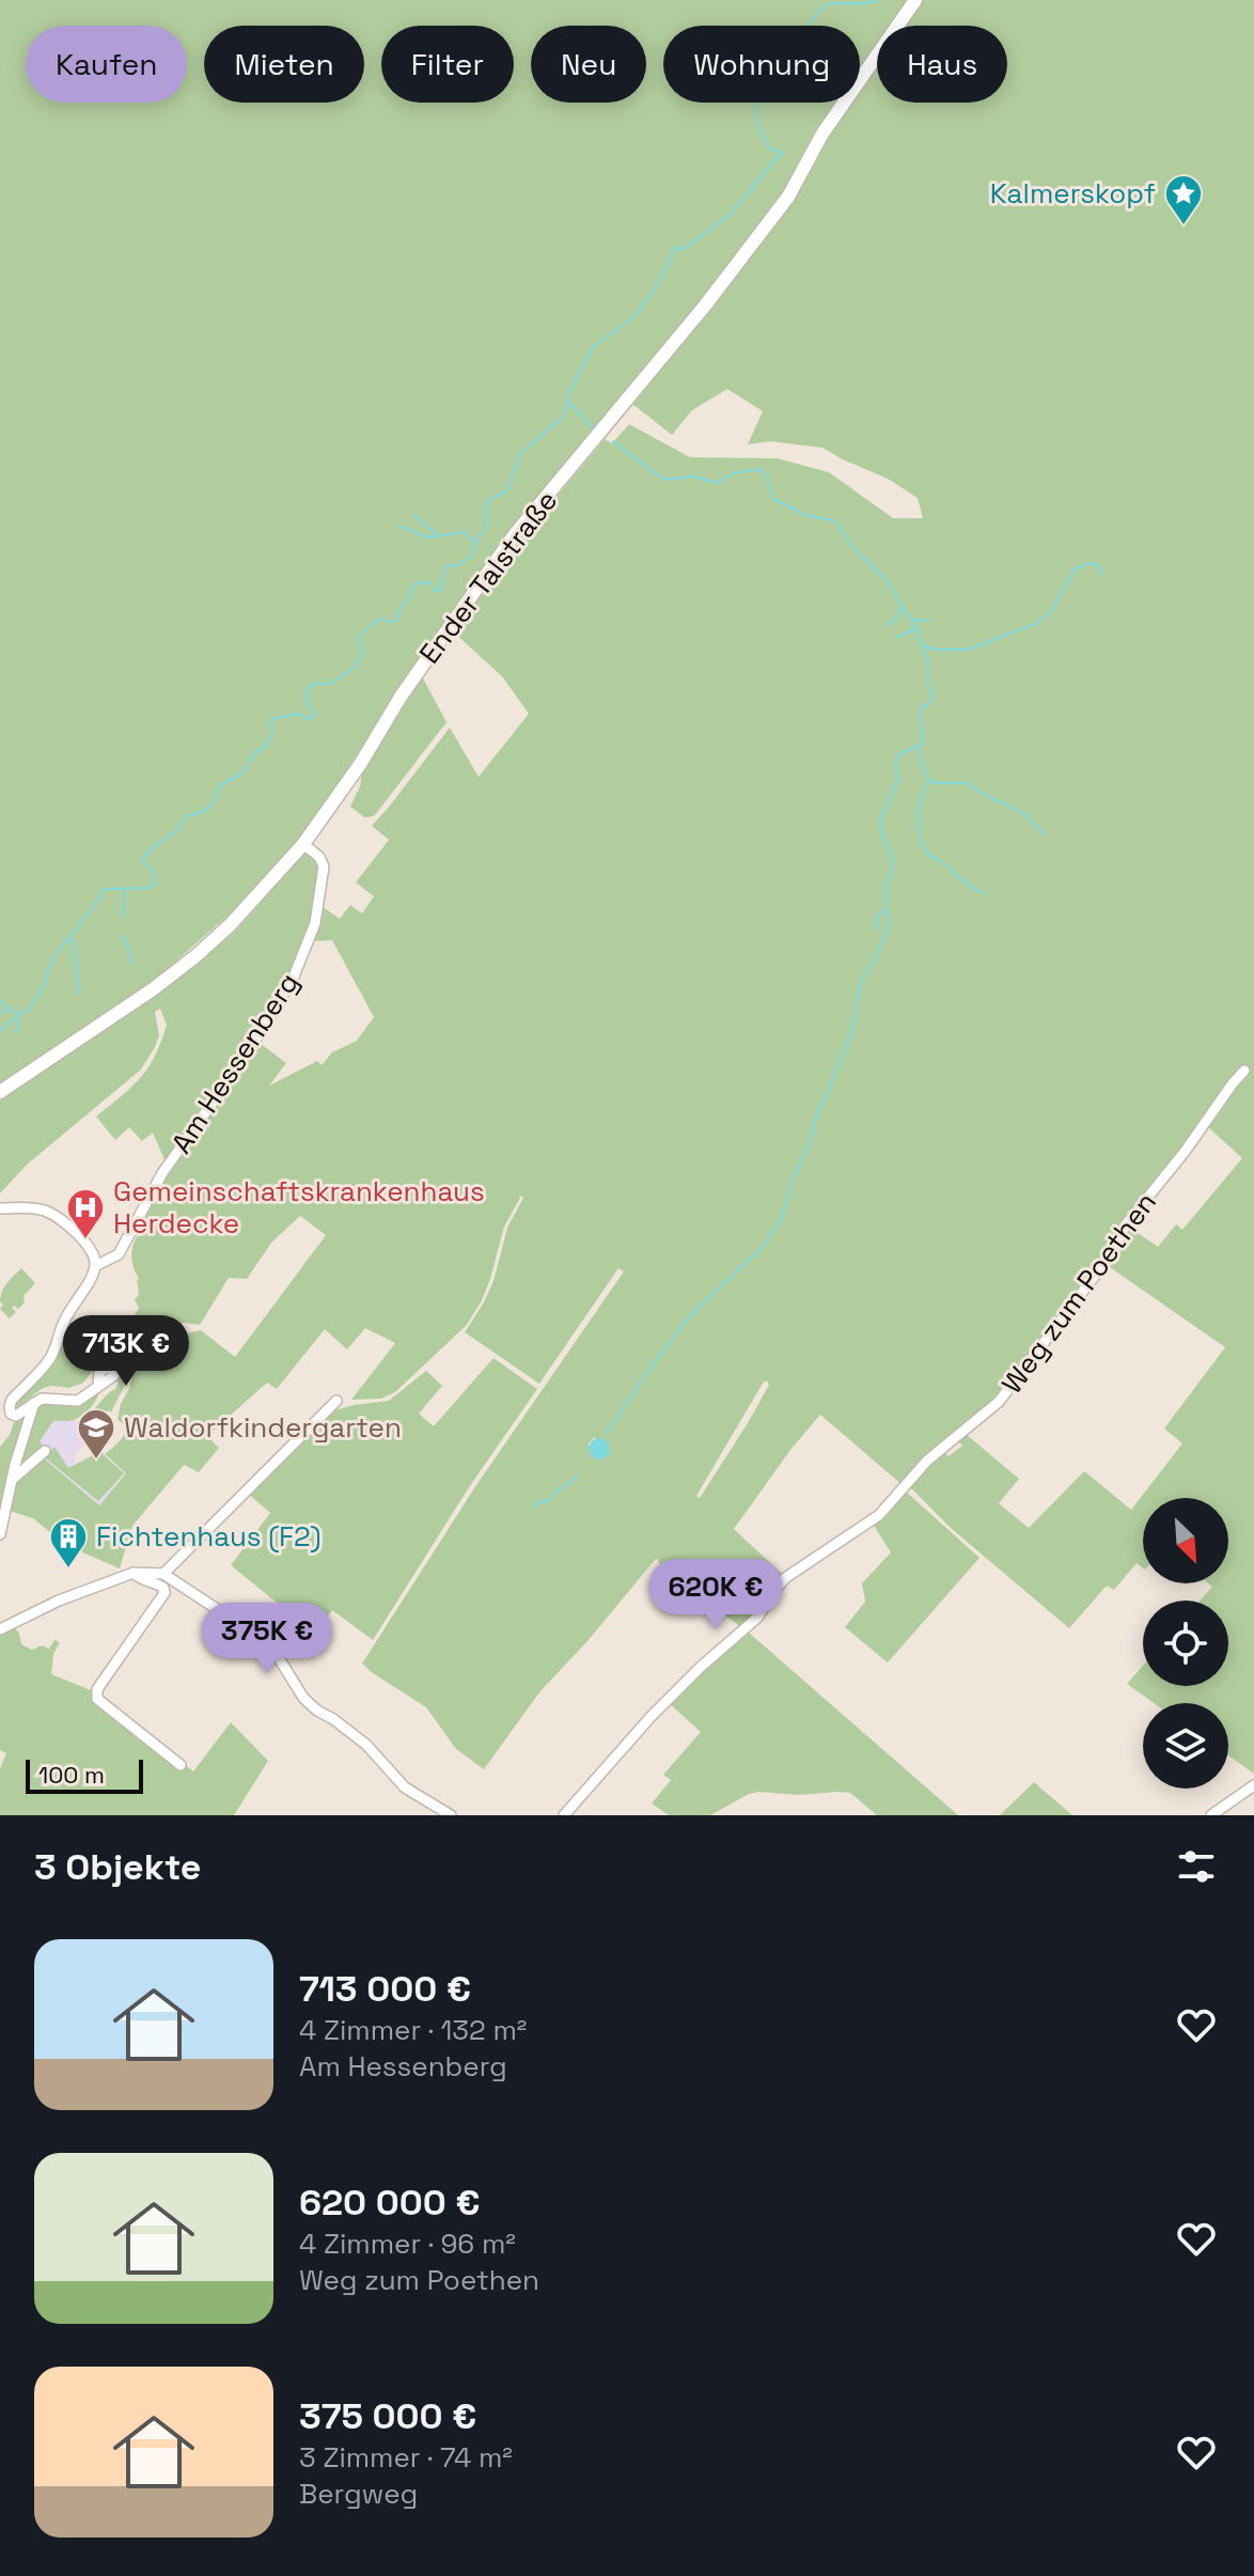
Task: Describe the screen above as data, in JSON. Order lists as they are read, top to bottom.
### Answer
{
  "streets": {
    "main road": ["Ender Talstraße"],
    "street": ["Am Hessenberg", "Weg zum Poethen"]
  },
  "crossings": [
    ["Ender Talstraße", "Am Hessenberg"]
  ],
  "places": {
    "place": ["Kalmerskopf"],
    "hospital": ["Gemeinschaftskrankenhaus Herdecke"],
    "school or university": ["Waldorfkindergarten"],
    "building": ["Fichtenhaus (F2)"]
  },
  "scale_bar": "100 m",
  "north": "bottom right",
  "page": {
    "chip": [
      "Kaufen",
      "Mieten",
      "Filter",
      "Neu",
      "Wohnung",
      "Haus"
    ],
    "price": ["713K €", "620K €", "375K €"],
    "scale": "100 m",
    "heading": "3 Objekte",
    "list": [
      {
        "name": "713 000 €",
        "note": "4 Zimmer · 132 m² · Am Hessenberg"
      },
      {
        "name": "620 000 €",
        "note": "4 Zimmer · 96 m² · Weg zum Poethen"
      },
      {
        "name": "375 000 €",
        "note": "3 Zimmer · 74 m² · Bergweg"
      }
    ]
  }
}
